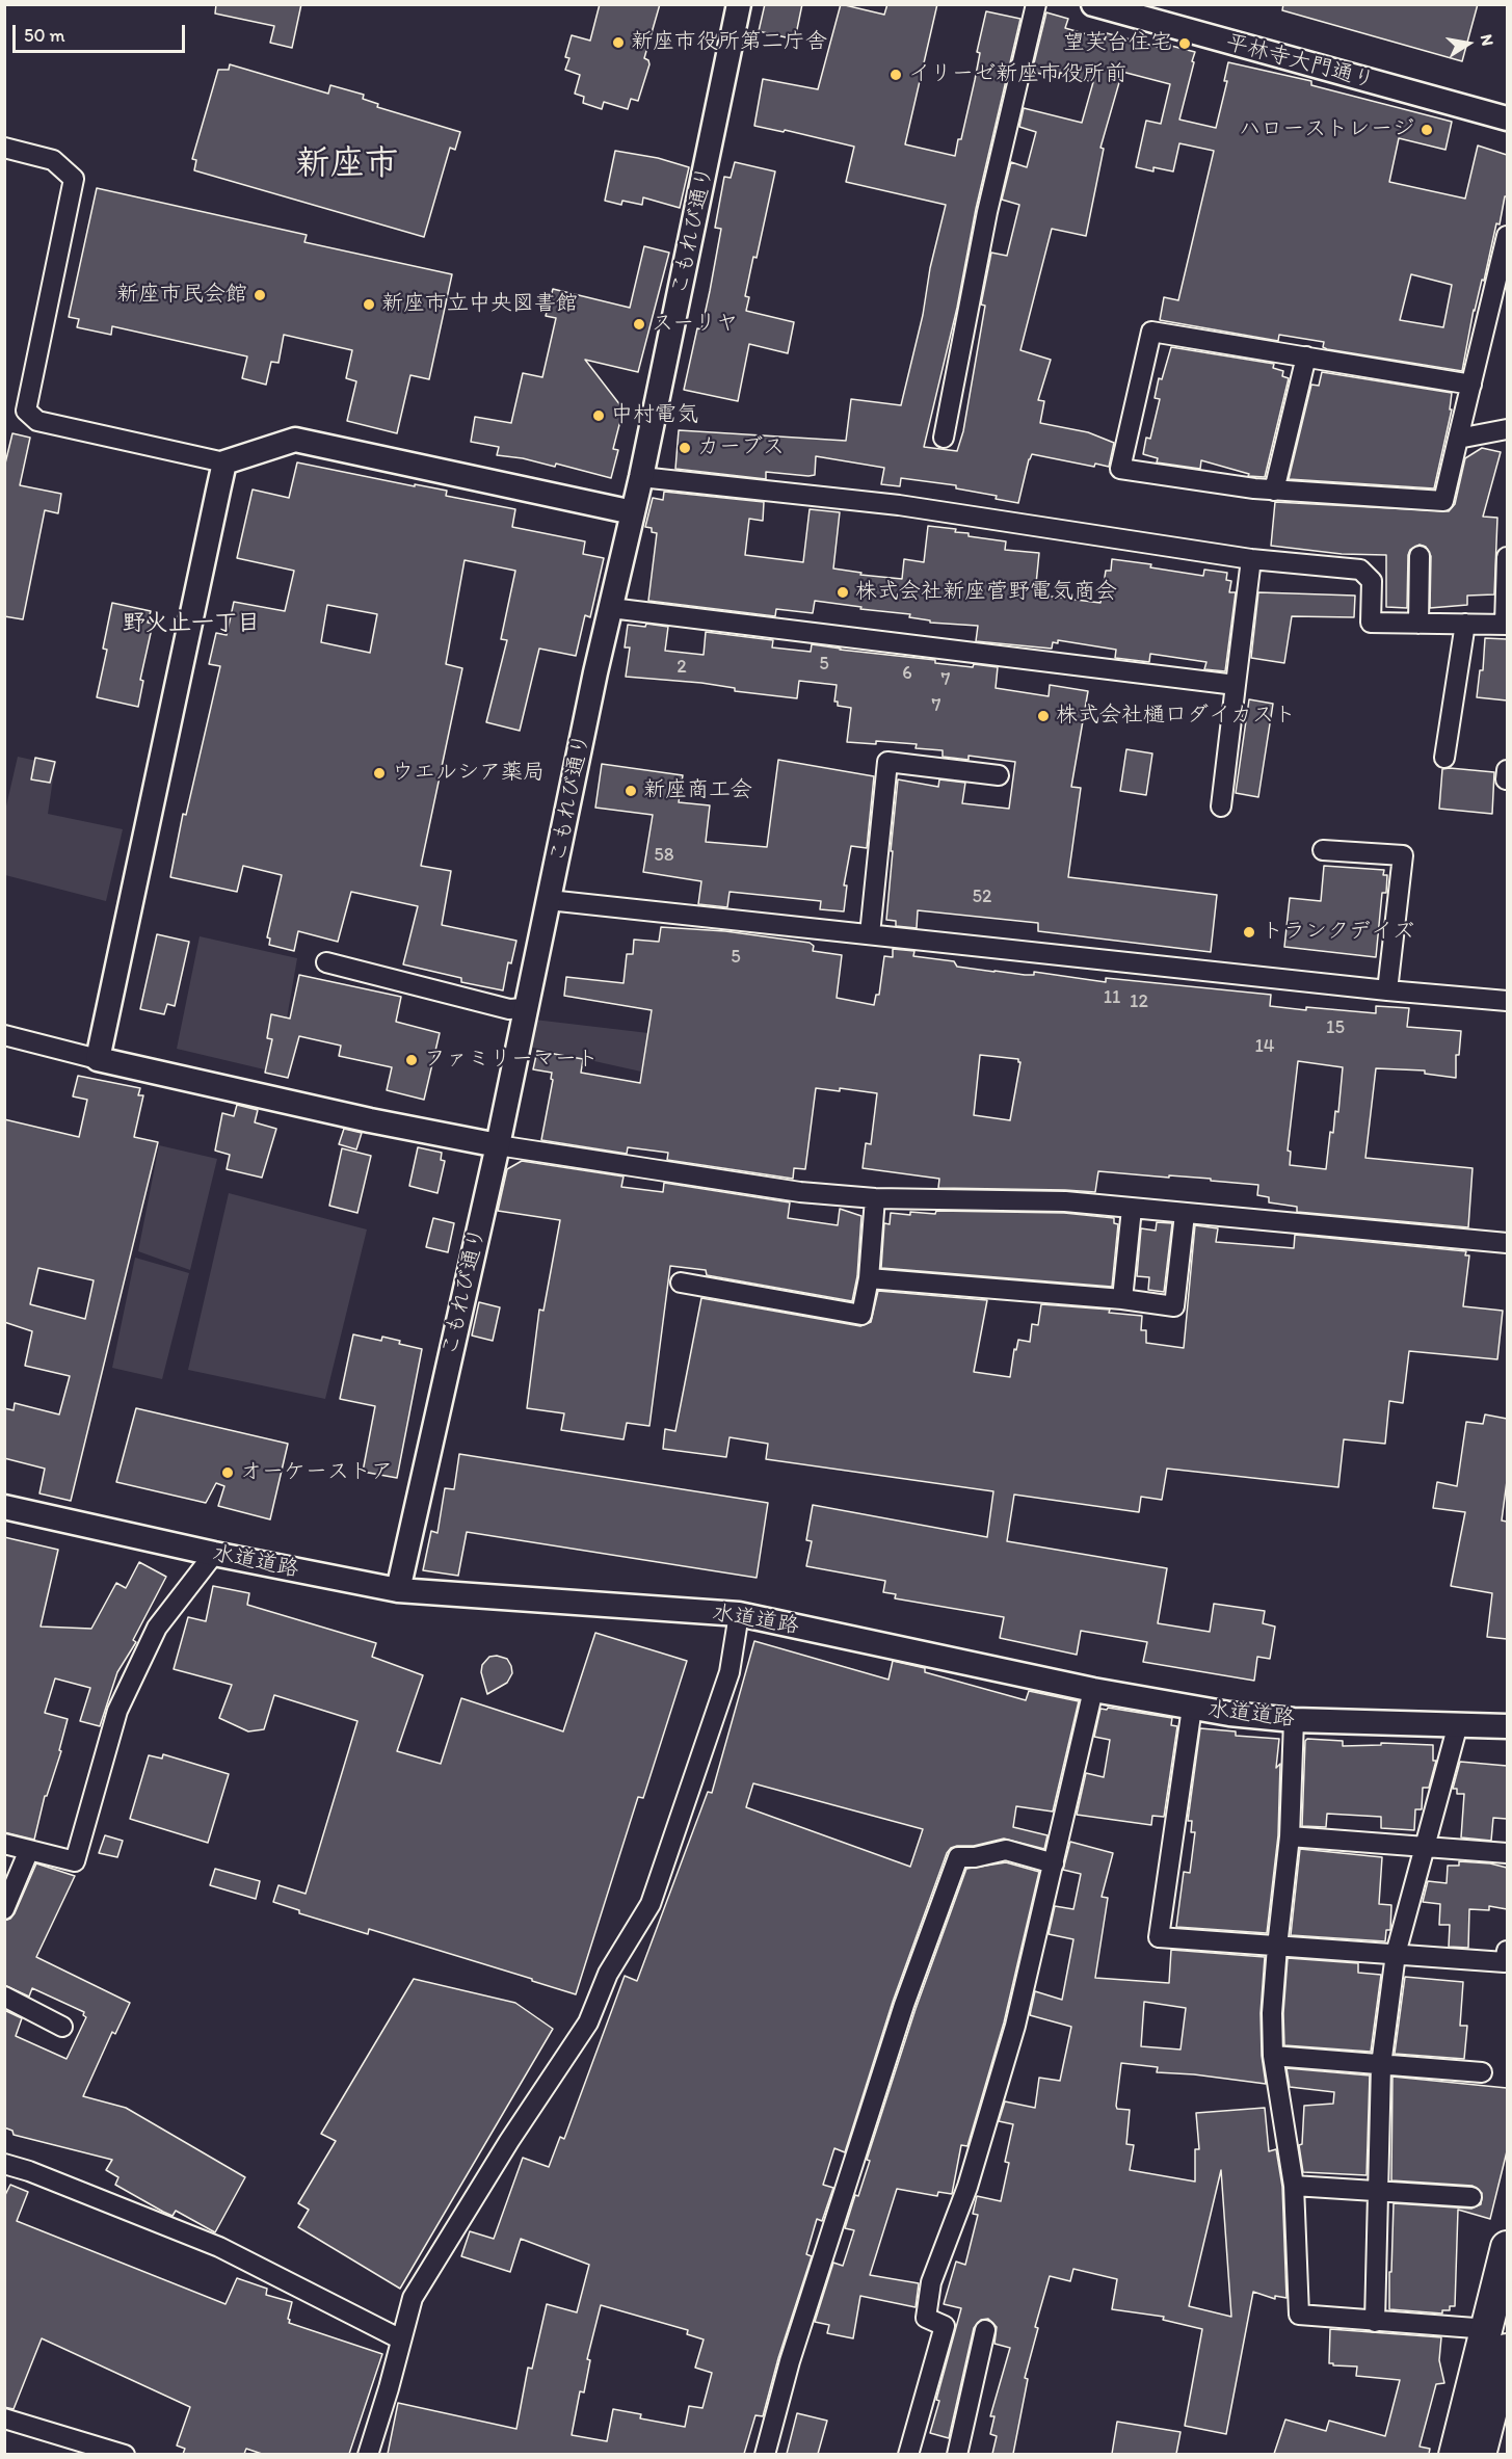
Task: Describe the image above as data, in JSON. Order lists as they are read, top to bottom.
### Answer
{
  "streets": {
    "street": ["平林寺大門通り", "こもれび通り", "水道道路"]
  },
  "crossings": [
    ["こもれび通り", "水道道路"]
  ],
  "districts": ["新座市", "野火止一丁目"],
  "places": [
    "新座市役所第二庁舎",
    "望芙台住宅",
    "イリーゼ新座市役所前",
    "ハローストレージ",
    "新座市民会館",
    "新座市立中央図書館",
    "スーリヤ",
    "中村電気",
    "カーブス",
    "株式会社新座菅野電気商会",
    "株式会社樋口ダイカスト",
    "ウエルシア薬局",
    "新座商工会",
    "トランクデイズ",
    "ファミリーマート",
    "オーケーストア"
  ],
  "house_numbers": [
    "5",
    "2",
    "6",
    "7",
    "7",
    "58",
    "52",
    "5",
    "11",
    "12",
    "15",
    "14"
  ],
  "scale_bar": "50 m",
  "north": "right"
}
